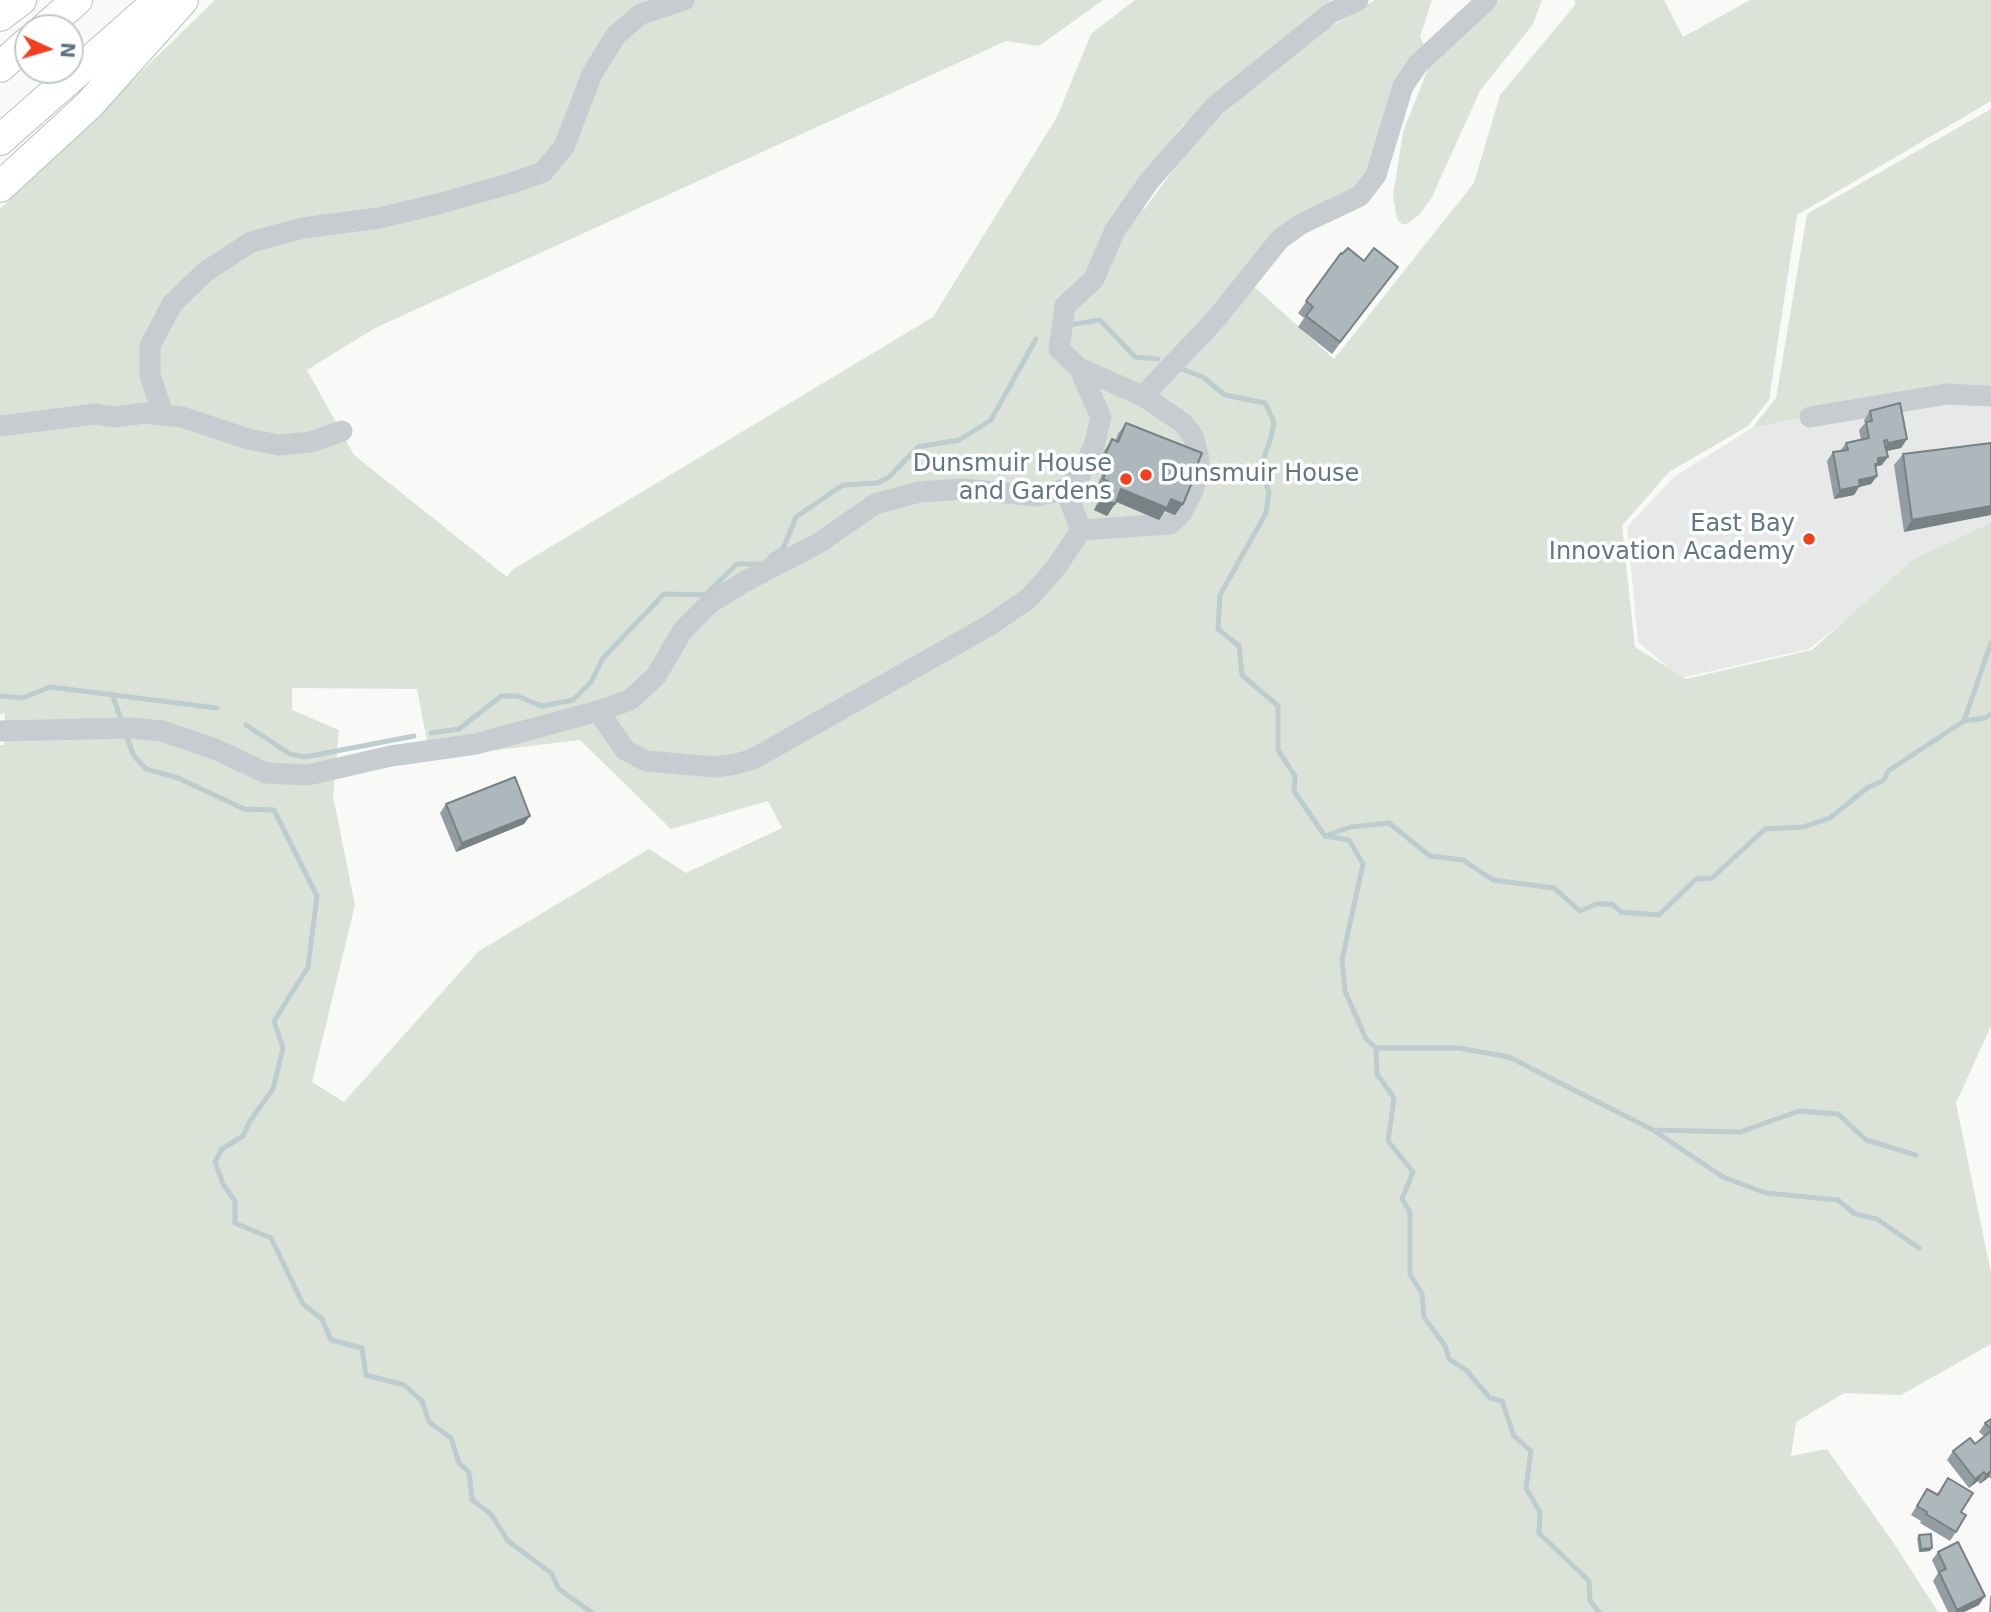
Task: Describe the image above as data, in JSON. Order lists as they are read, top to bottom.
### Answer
{
  "places": ["Dunsmuir House", "Dunsmuir House and Gardens", "East Bay Innovation Academy"],
  "north": "right"
}
